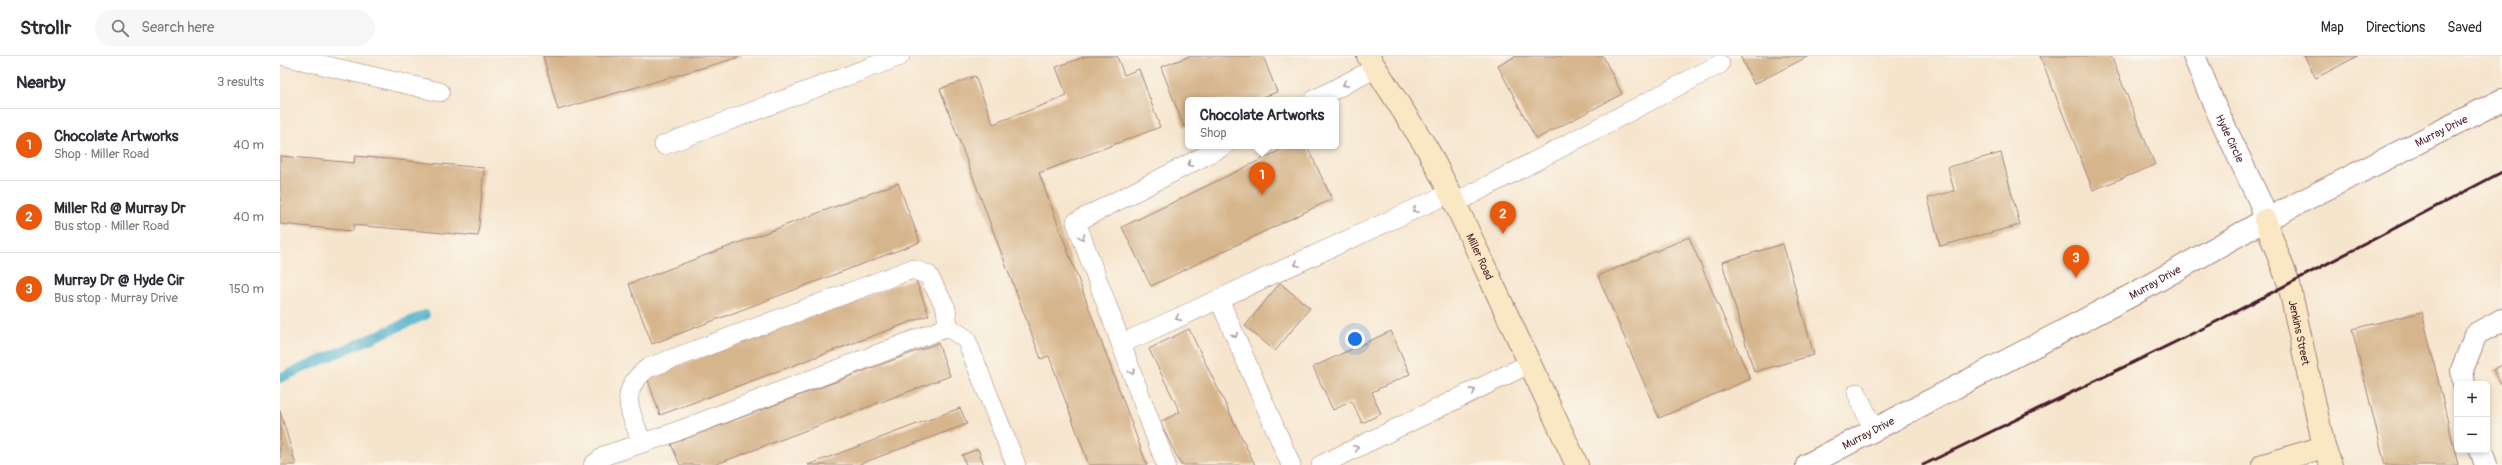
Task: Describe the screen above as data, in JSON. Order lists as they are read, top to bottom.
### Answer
{
  "streets": {
    "street": [
      "Murray Drive",
      "Hyde Circle",
      "Miller Road",
      "Jenkins Street"
    ]
  },
  "crossings": [
    ["Murray Drive", "Hyde Circle"],
    ["Murray Drive", "Jenkins Street"],
    ["Hyde Circle", "Jenkins Street"]
  ],
  "page": {
    "header": "Strollr",
    "search": "Search here",
    "nav": ["Map", "Directions", "Saved"],
    "heading": ["Nearby", "3 results"],
    "popup": ["Chocolate Artworks", "Shop"],
    "list": [
      {
        "mark": "1",
        "name": "Chocolate Artworks",
        "note": "Shop · Miller Road",
        "value": "40 m"
      },
      {
        "mark": "2",
        "name": "Miller Rd @ Murray Dr",
        "note": "Bus stop · Miller Road",
        "value": "40 m"
      },
      {
        "mark": "3",
        "name": "Murray Dr @ Hyde Cir",
        "note": "Bus stop · Murray Drive",
        "value": "150 m"
      }
    ],
    "pins": ["1", "2", "3"],
    "map_buttons": ["+", "−"]
  }
}
